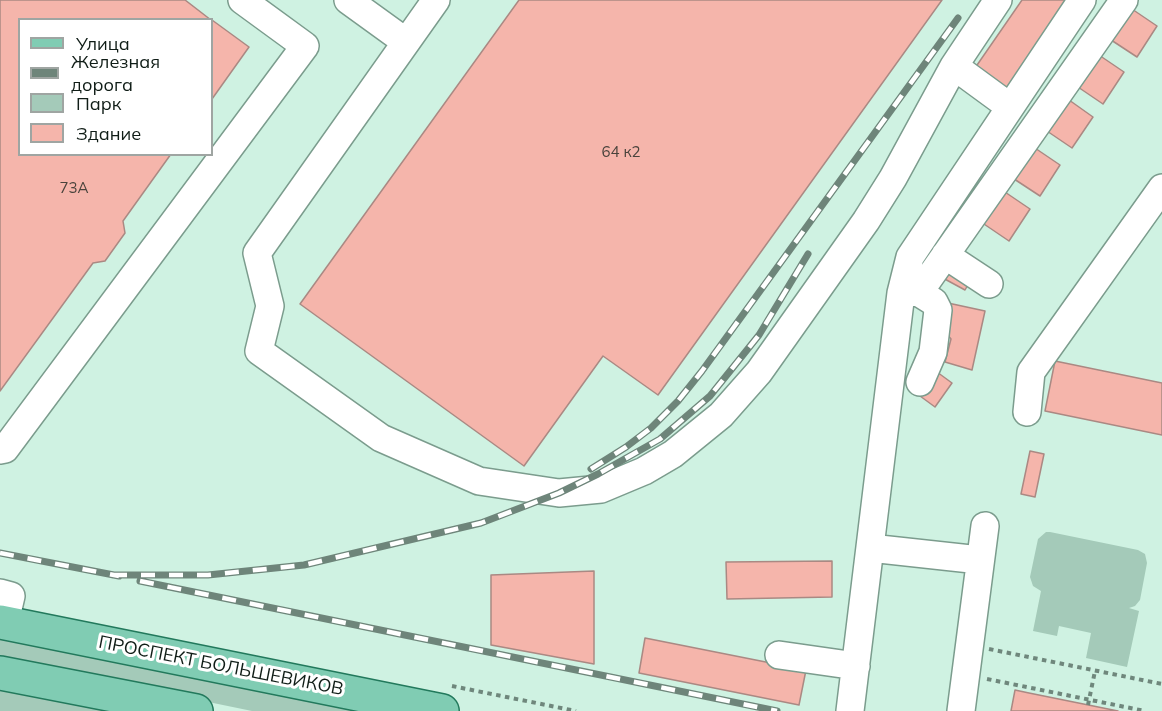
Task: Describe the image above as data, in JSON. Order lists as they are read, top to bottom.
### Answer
{
  "streets": {
    "main road": ["ПРОСПЕКТ БОЛЬШЕВИКОВ"]
  },
  "house_numbers": ["64 к2", "73А"],
  "legend": [
    "Улица",
    "Железная дорога",
    "Парк",
    "Здание"
  ]
}
